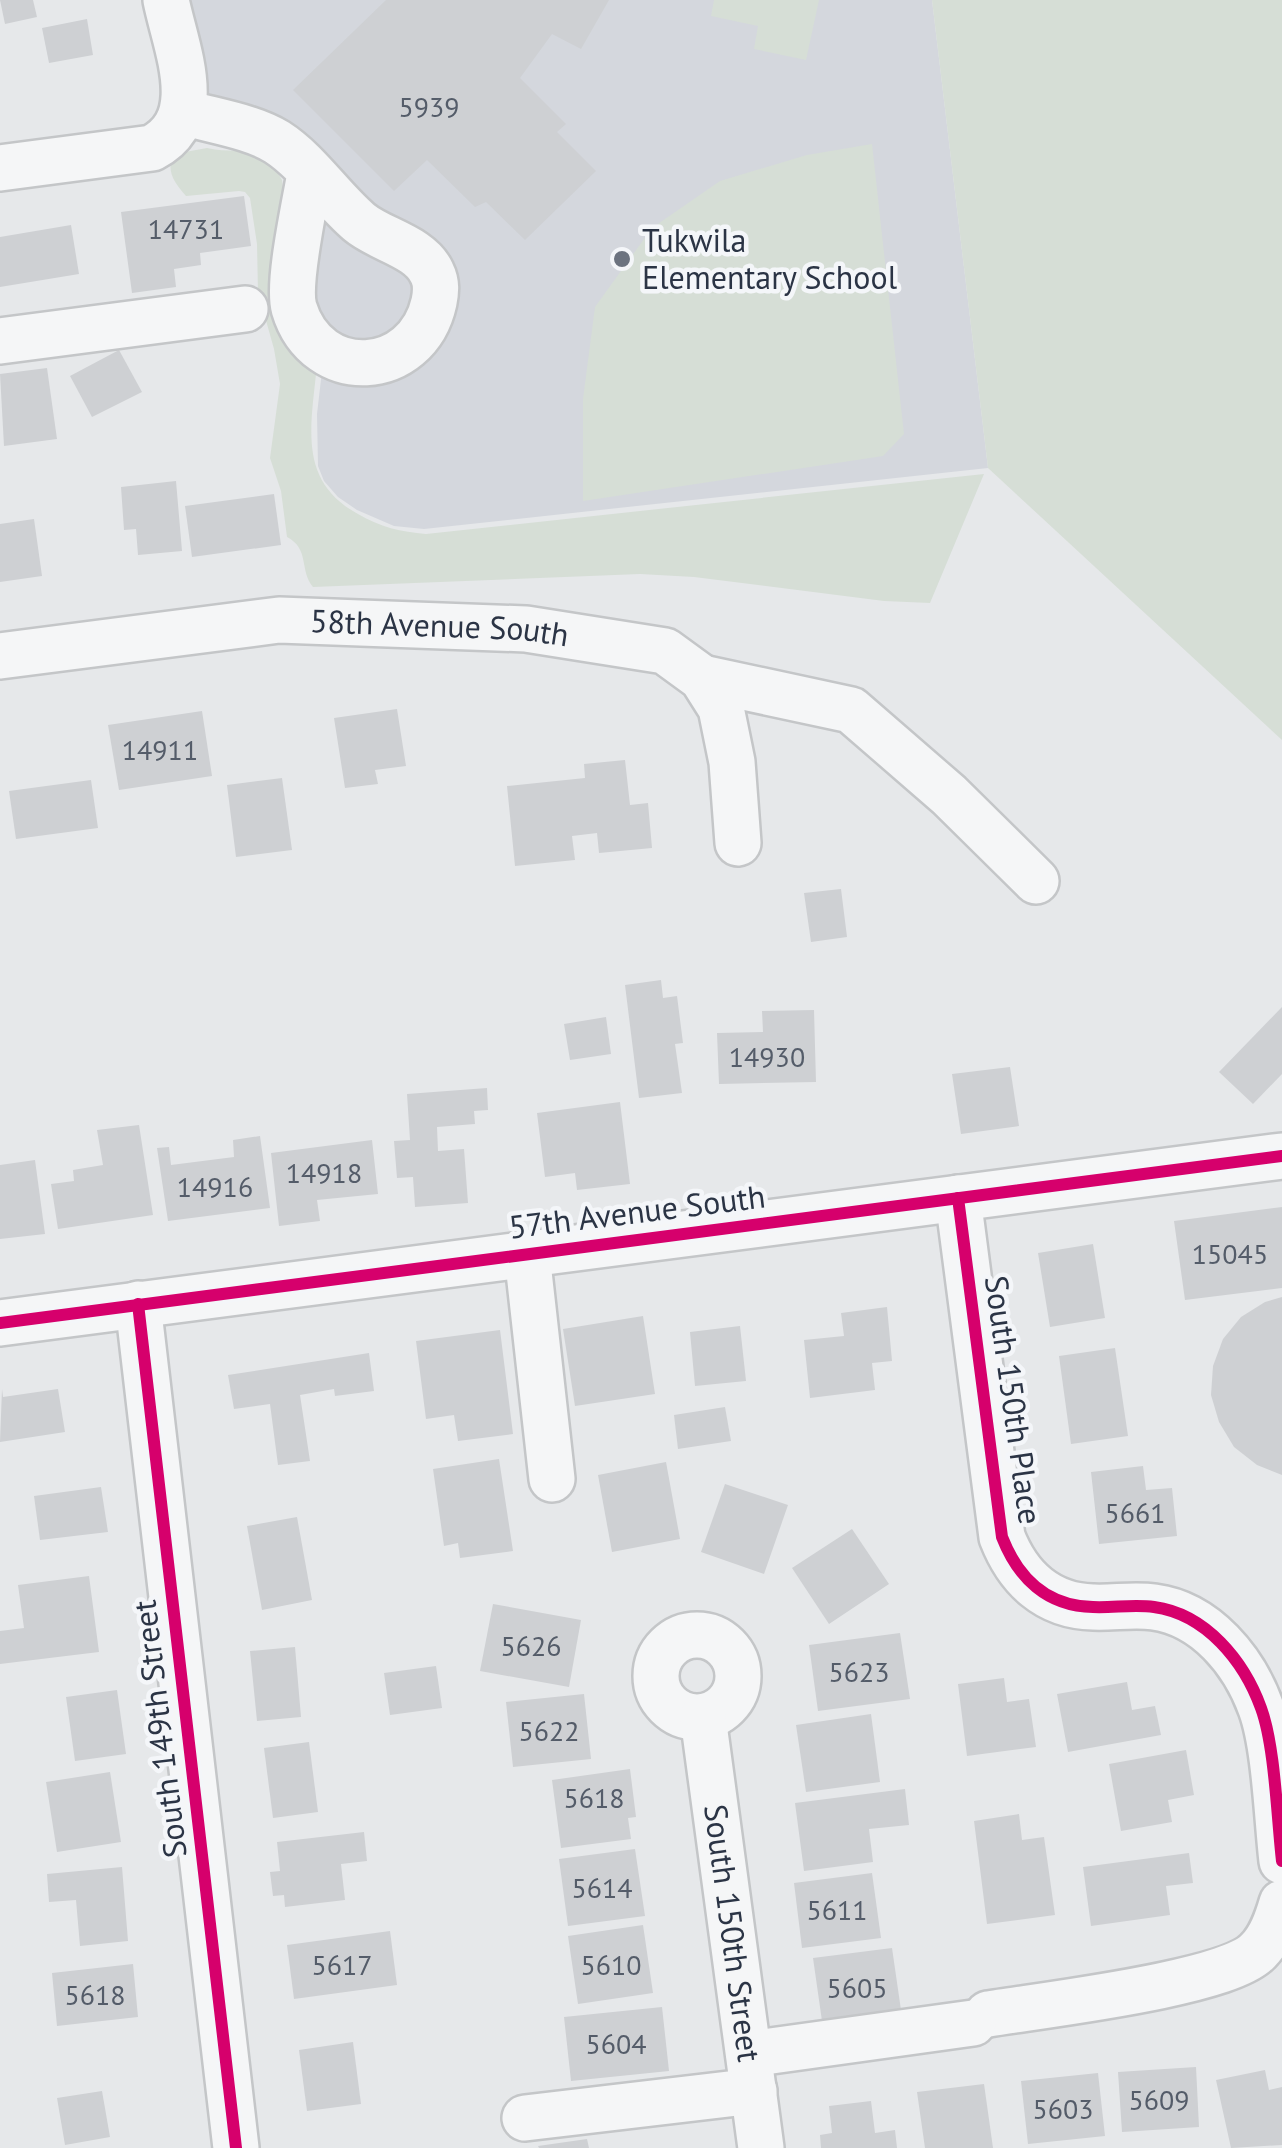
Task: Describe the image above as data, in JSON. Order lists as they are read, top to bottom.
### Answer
{
  "streets": {
    "street": [
      "58th Avenue South",
      "57th Avenue South",
      "South 150th Place",
      "South 149th Street",
      "South 150th Street"
    ]
  },
  "crossings": [
    ["57th Avenue South", "South 150th Place"],
    ["57th Avenue South", "South 149th Street"]
  ],
  "places": ["Tukwila Elementary School"],
  "house_numbers": [
    "5939",
    "14731",
    "14911",
    "14930",
    "14918",
    "14916",
    "15045",
    "5661",
    "5626",
    "5623",
    "5622",
    "5618",
    "5614",
    "5611",
    "5617",
    "5610",
    "5605",
    "5618",
    "5604",
    "5609",
    "5603"
  ]
}
